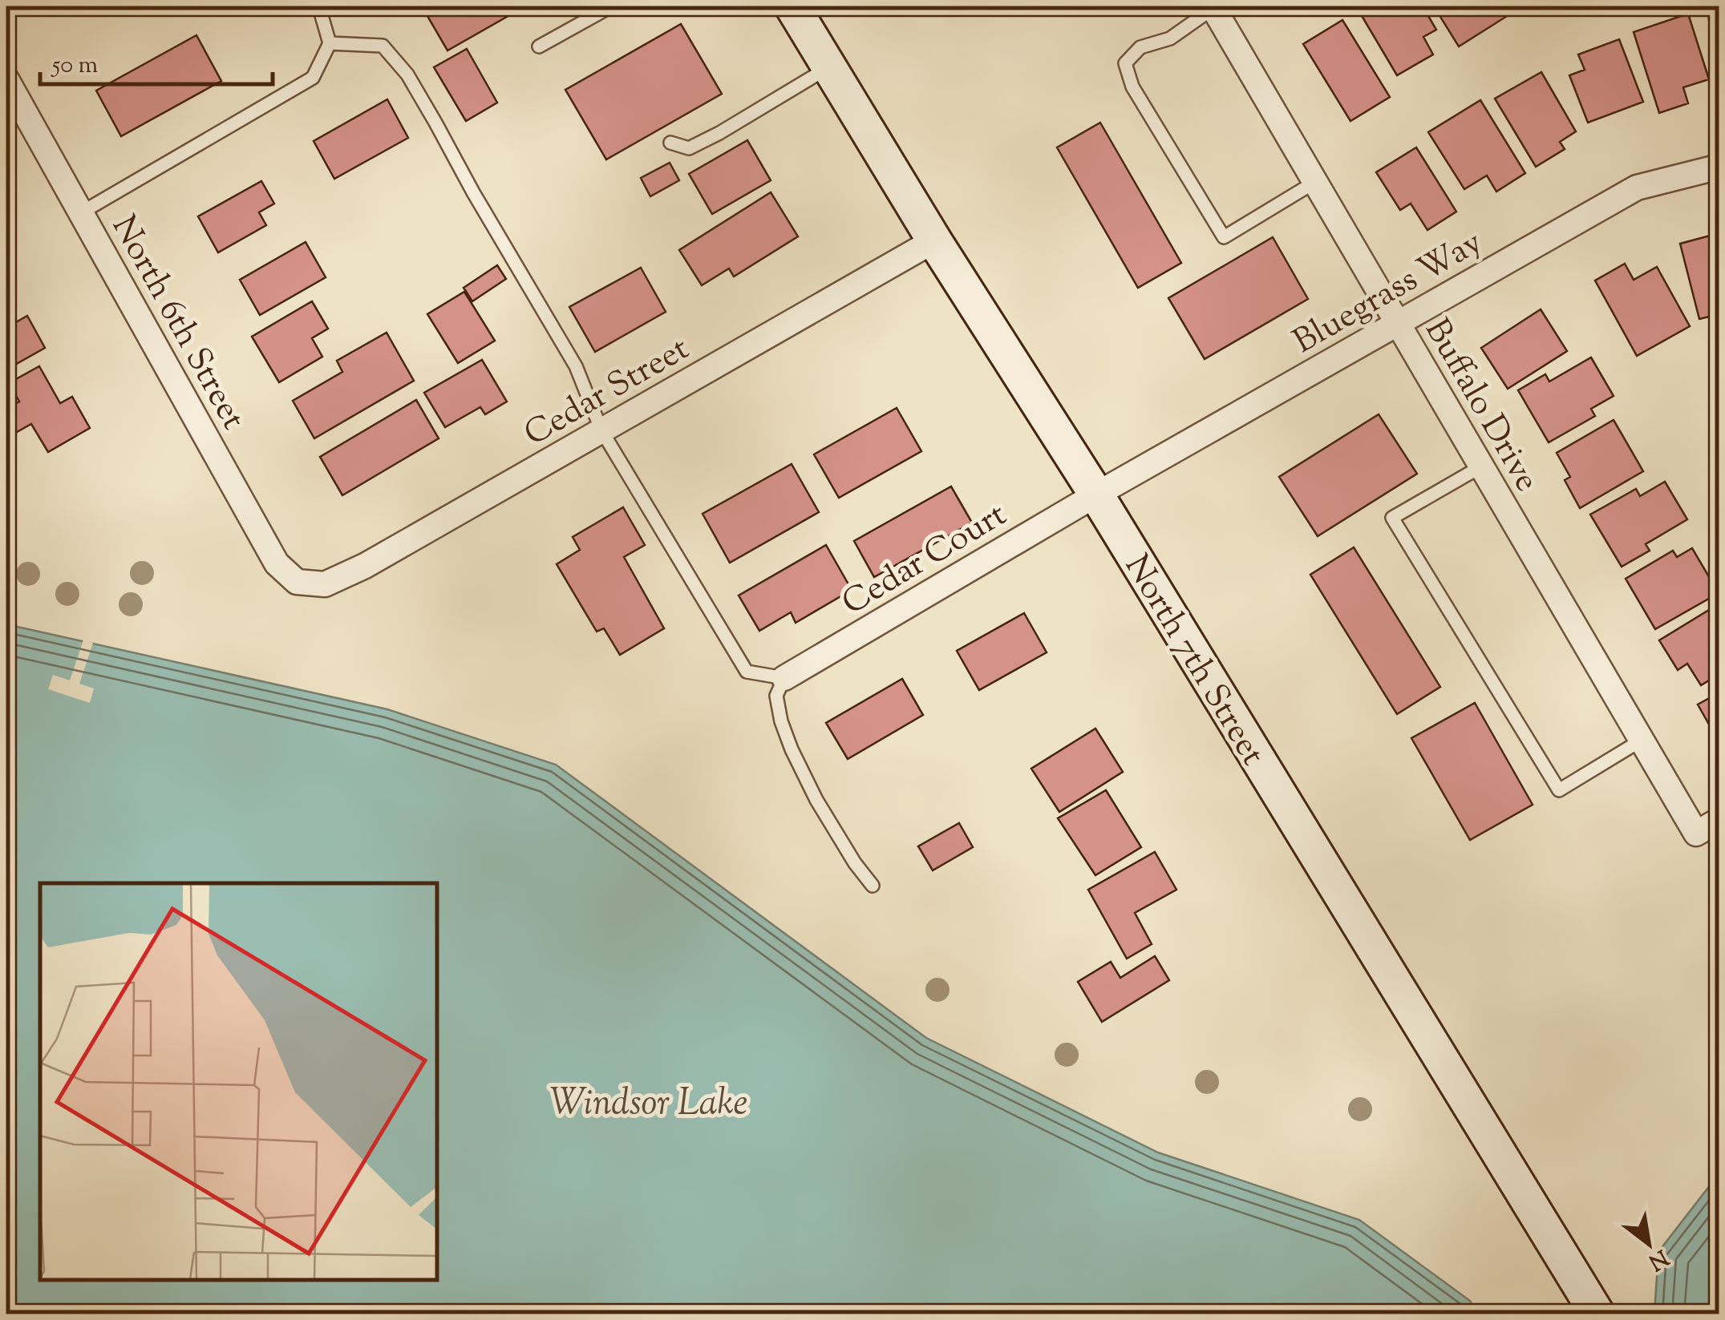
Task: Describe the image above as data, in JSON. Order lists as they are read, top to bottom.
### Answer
{
  "streets": {
    "main road": ["North 7th Street"],
    "street": [
      "Bluegrass Way",
      "North 6th Street",
      "Cedar Street",
      "Buffalo Drive",
      "Cedar Court"
    ]
  },
  "crossings": [
    ["Bluegrass Way", "Buffalo Drive"],
    ["Bluegrass Way", "Cedar Court"],
    ["Bluegrass Way", "North 7th Street"],
    ["North 6th Street", "Cedar Street"],
    ["Cedar Street", "North 7th Street"],
    ["Cedar Court", "North 7th Street"]
  ],
  "water": ["Windsor Lake"],
  "scale_bar": "50 m",
  "north": "bottom right"
}
